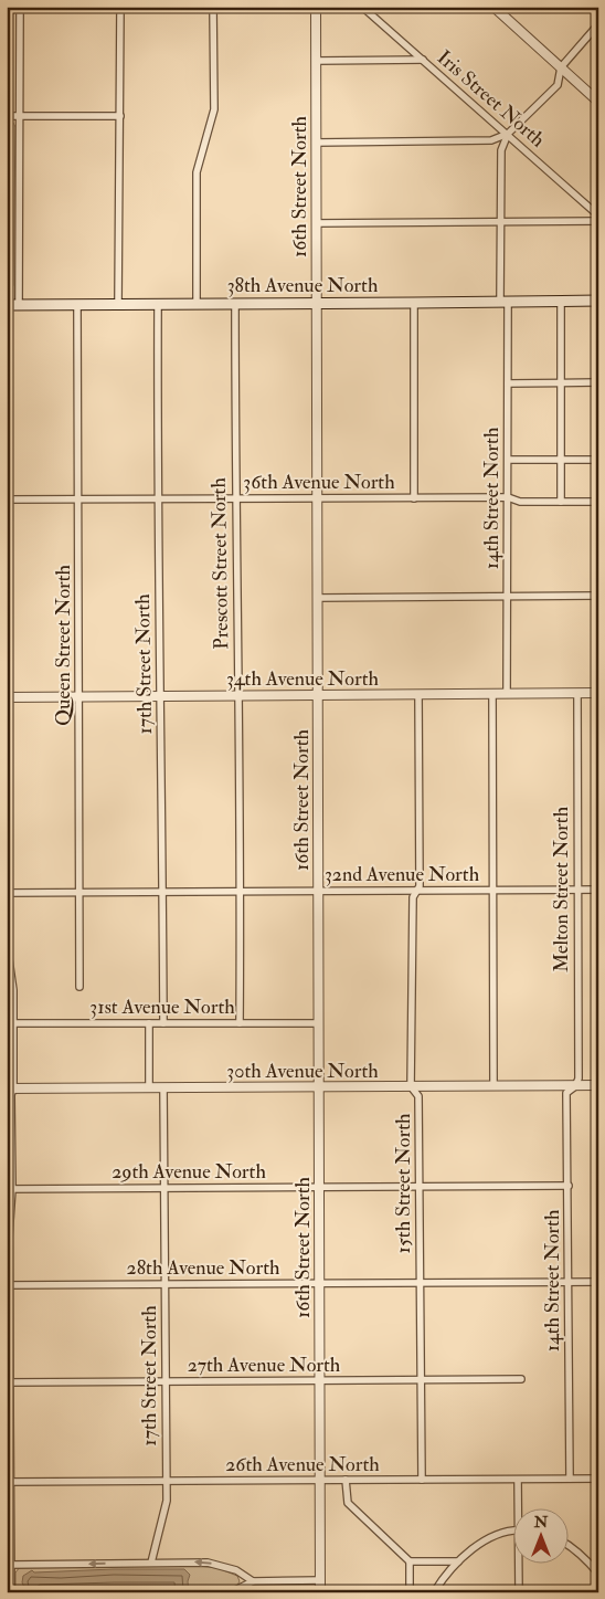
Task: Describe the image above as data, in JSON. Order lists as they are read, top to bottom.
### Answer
{
  "streets": {
    "main road": ["38th Avenue North"],
    "street": [
      "Iris Street North",
      "16th Street North",
      "36th Avenue North",
      "14th Street North",
      "Prescott Street North",
      "Queen Street North",
      "17th Street North",
      "34th Avenue North",
      "32nd Avenue North",
      "Melton Street North",
      "31st Avenue North",
      "30th Avenue North",
      "29th Avenue North",
      "15th Street North",
      "28th Avenue North",
      "27th Avenue North",
      "26th Avenue North"
    ]
  },
  "crossings": [
    ["Iris Street North", "14th Street North"],
    ["16th Street North", "38th Avenue North"],
    ["16th Street North", "36th Avenue North"],
    ["16th Street North", "34th Avenue North"],
    ["16th Street North", "32nd Avenue North"],
    ["16th Street North", "31st Avenue North"],
    ["16th Street North", "30th Avenue North"],
    ["16th Street North", "29th Avenue North"],
    ["16th Street North", "28th Avenue North"],
    ["16th Street North", "27th Avenue North"],
    ["16th Street North", "26th Avenue North"],
    ["38th Avenue North", "14th Street North"],
    ["38th Avenue North", "Prescott Street North"],
    ["38th Avenue North", "Queen Street North"],
    ["38th Avenue North", "17th Street North"],
    ["36th Avenue North", "14th Street North"],
    ["36th Avenue North", "Prescott Street North"],
    ["36th Avenue North", "Queen Street North"],
    ["36th Avenue North", "17th Street North"],
    ["14th Street North", "34th Avenue North"],
    ["14th Street North", "Melton Street North"],
    ["14th Street North", "30th Avenue North"],
    ["14th Street North", "29th Avenue North"],
    ["14th Street North", "28th Avenue North"],
    ["14th Street North", "26th Avenue North"],
    ["Prescott Street North", "34th Avenue North"],
    ["Prescott Street North", "32nd Avenue North"],
    ["Prescott Street North", "31st Avenue North"],
    ["Queen Street North", "34th Avenue North"],
    ["Queen Street North", "32nd Avenue North"],
    ["17th Street North", "34th Avenue North"],
    ["17th Street North", "32nd Avenue North"],
    ["17th Street North", "31st Avenue North"],
    ["17th Street North", "30th Avenue North"],
    ["17th Street North", "29th Avenue North"],
    ["17th Street North", "28th Avenue North"],
    ["17th Street North", "27th Avenue North"],
    ["17th Street North", "26th Avenue North"],
    ["34th Avenue North", "Melton Street North"],
    ["34th Avenue North", "15th Street North"],
    ["32nd Avenue North", "Melton Street North"],
    ["32nd Avenue North", "15th Street North"],
    ["Melton Street North", "30th Avenue North"],
    ["30th Avenue North", "15th Street North"],
    ["29th Avenue North", "15th Street North"],
    ["15th Street North", "28th Avenue North"],
    ["15th Street North", "27th Avenue North"],
    ["15th Street North", "26th Avenue North"]
  ],
  "north": "top"
}
